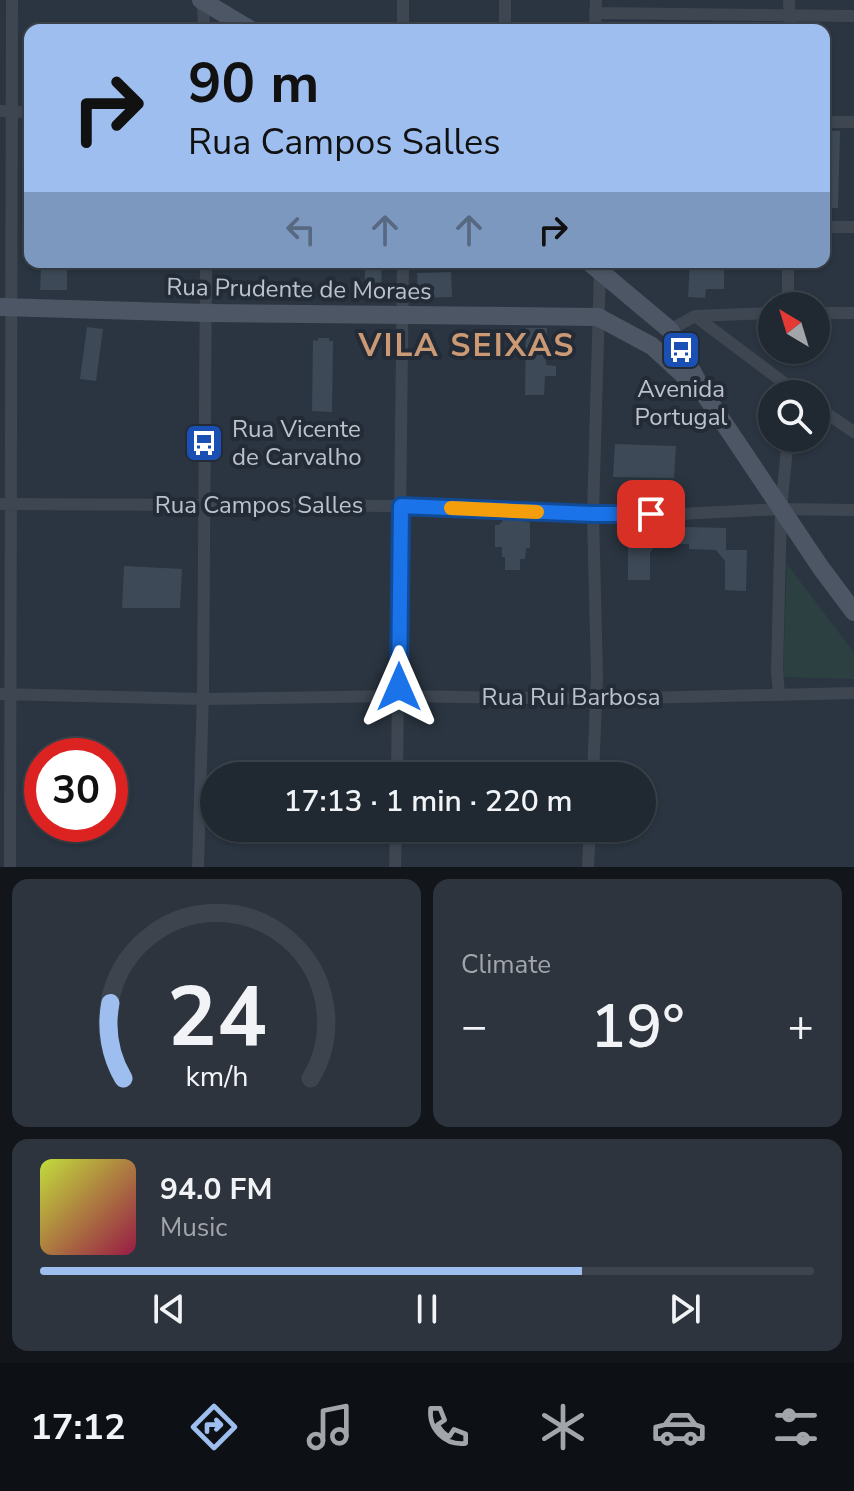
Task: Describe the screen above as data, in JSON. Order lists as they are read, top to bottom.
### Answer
{
  "streets": {
    "main road": ["Rua Prudente de Moraes"],
    "street": ["Rua Campos Salles", "Rua Rui Barbosa"]
  },
  "districts": ["VILA SEIXAS"],
  "places": {
    "bus stop": ["Avenida Portugal", "Rua Vicente de Carvalho"]
  },
  "north": "top left",
  "page": {
    "turn": ["90 m", "Rua Campos Salles"],
    "limit": "30",
    "trip": "17:13 · 1 min · 220 m",
    "tile": "Climate",
    "heat": ["−", "19°", "+"],
    "song": ["94.0 FM", "Music"],
    "tabs": "17:12",
    "gauge": ["24", "km/h"]
  }
}
